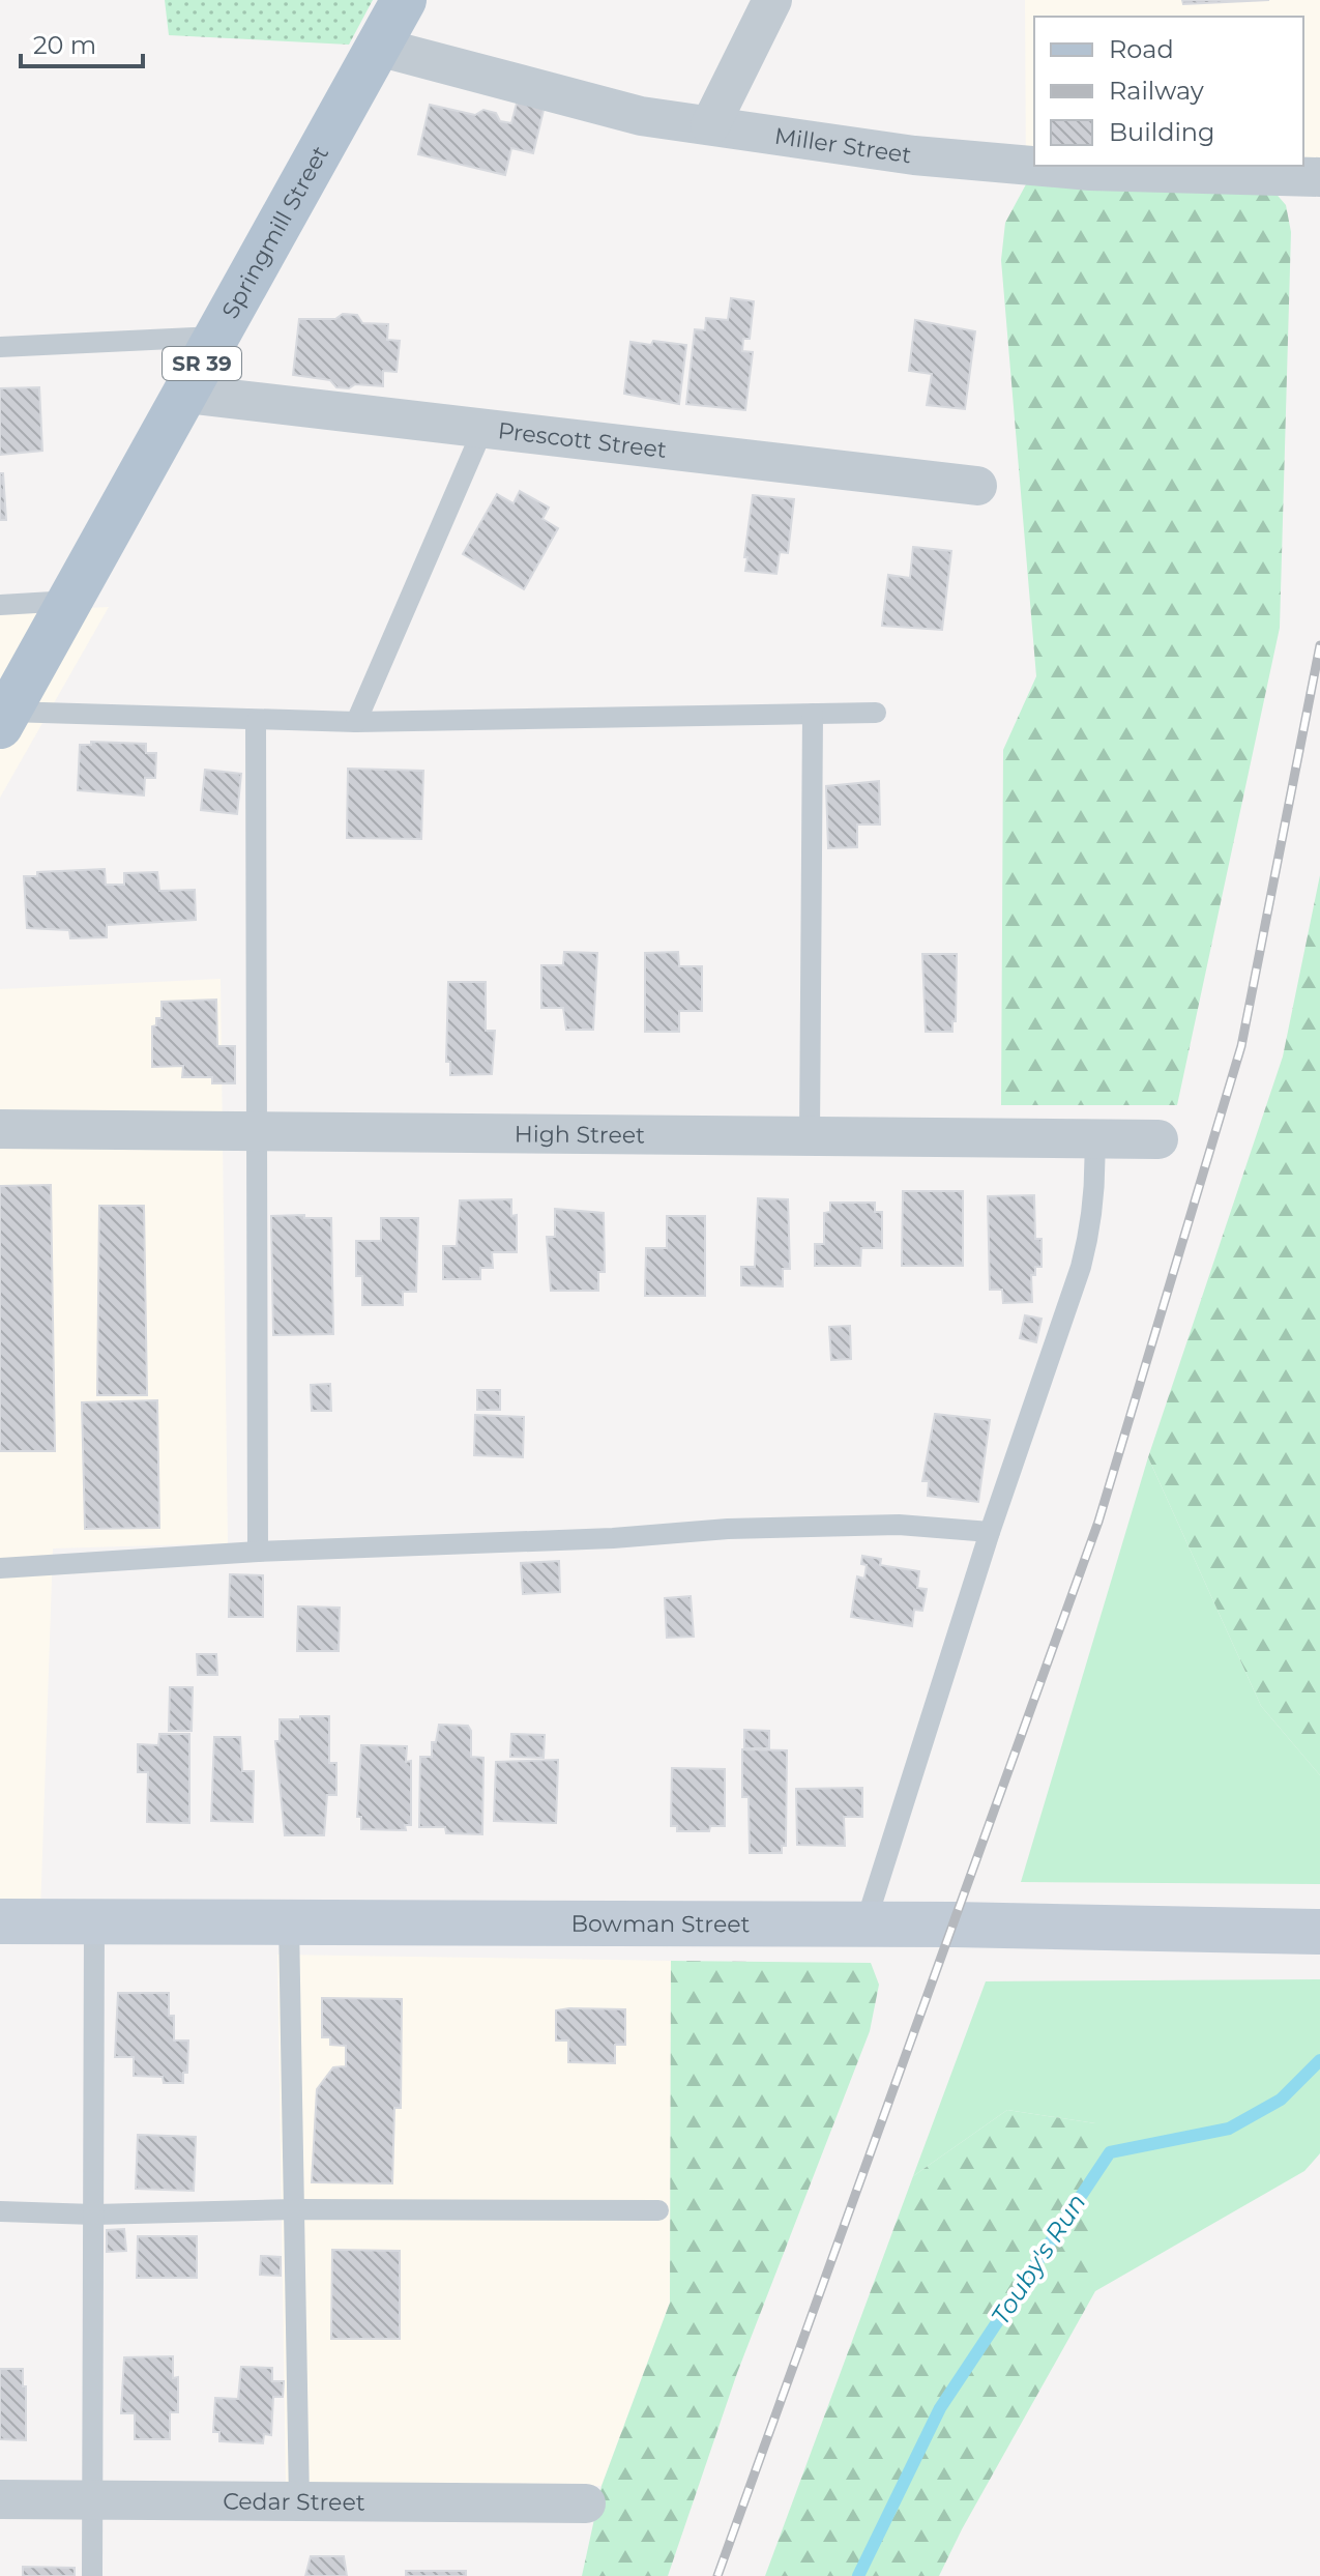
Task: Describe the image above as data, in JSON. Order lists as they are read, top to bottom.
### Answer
{
  "streets": {
    "main road": ["Springmill Street", "SR 39"],
    "street": [
      "Miller Street",
      "Prescott Street",
      "High Street",
      "Bowman Street",
      "Cedar Street"
    ]
  },
  "crossings": [
    ["Miller Street", "Springmill Street"],
    ["Springmill Street", "Prescott Street"]
  ],
  "water": ["Touby's Run"],
  "legend": ["Road", "Railway", "Building"],
  "scale_bar": "20 m"
}
